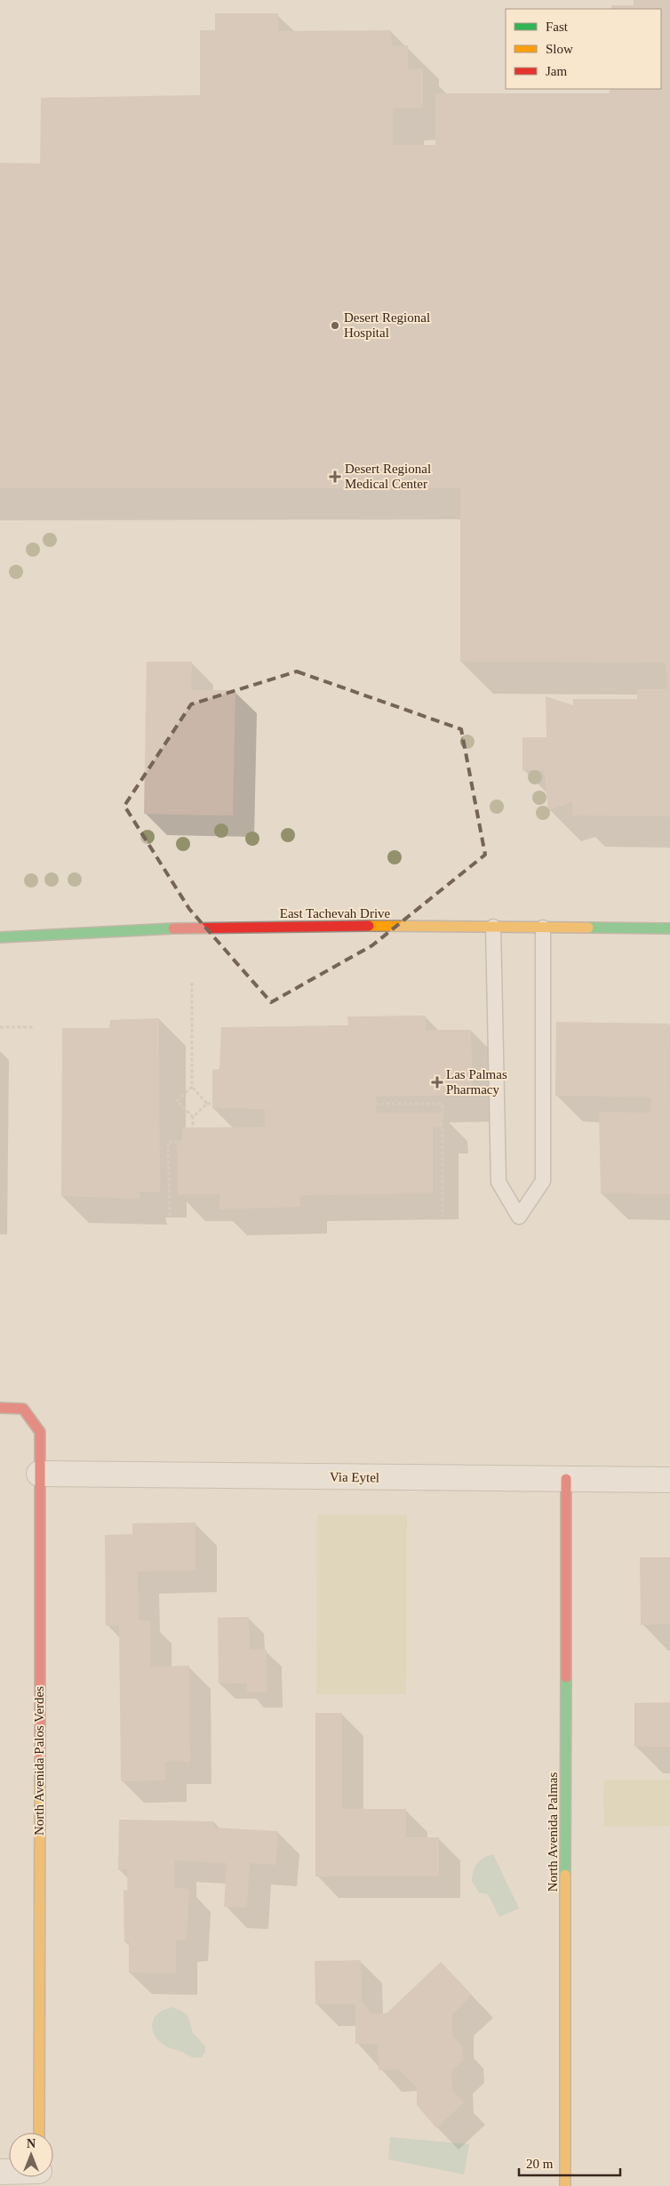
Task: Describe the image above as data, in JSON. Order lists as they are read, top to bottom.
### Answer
{
  "streets": {
    "street": [
      "East Tachevah Drive",
      "Via Eytel",
      "North Avenida Palos Verdes",
      "North Avenida Palmas"
    ]
  },
  "crossings": [
    ["Via Eytel", "North Avenida Palos Verdes"],
    ["Via Eytel", "North Avenida Palmas"]
  ],
  "places": {
    "other": ["Desert Regional Hospital"],
    "health": ["Desert Regional Medical Center", "Las Palmas Pharmacy"]
  },
  "legend": ["Fast", "Slow", "Jam"],
  "scale_bar": "20 m",
  "north": "top"
}
